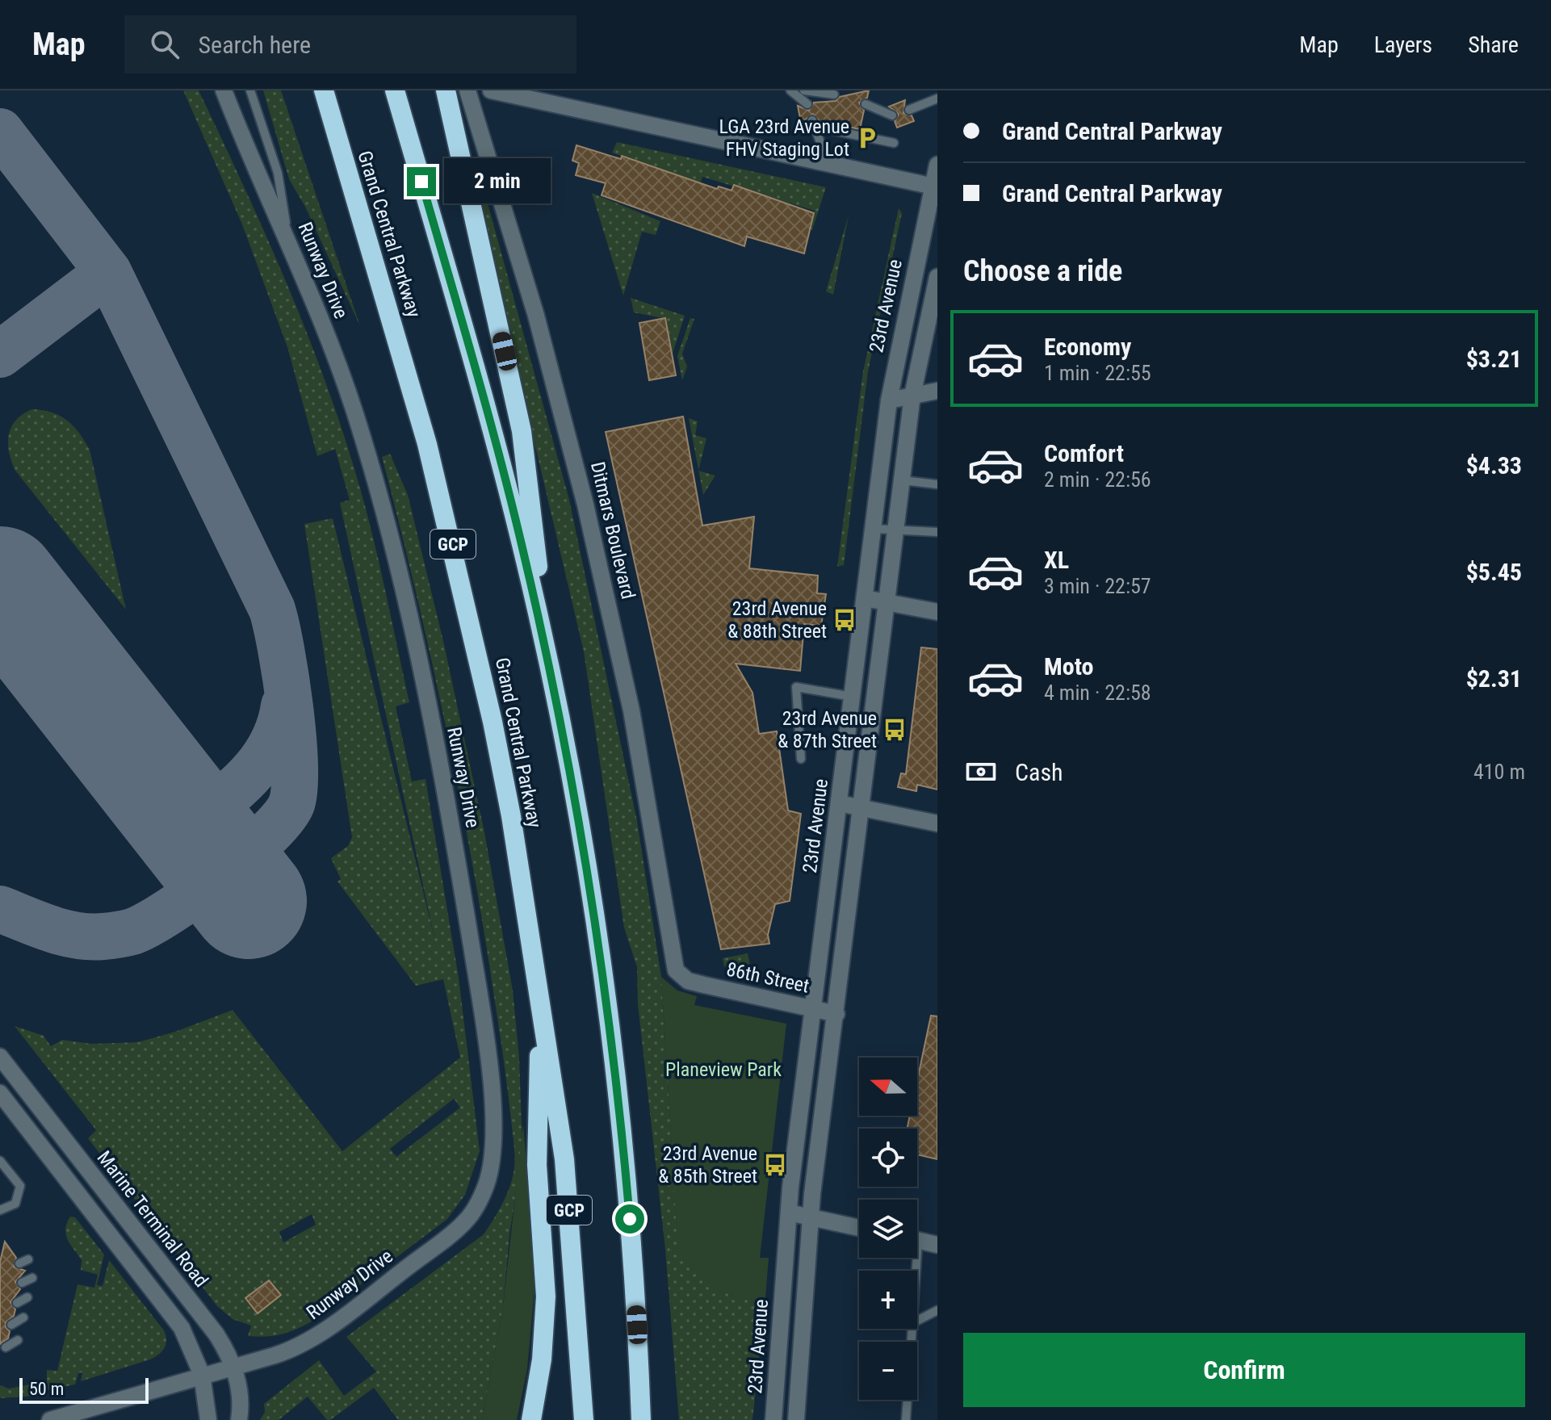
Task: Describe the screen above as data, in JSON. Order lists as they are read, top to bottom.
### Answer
{
  "streets": {
    "highway": ["Grand Central Parkway", "GCP"],
    "street": [
      "Runway Drive",
      "23rd Avenue",
      "Ditmars Boulevard",
      "86th Street",
      "Marine Terminal Road"
    ]
  },
  "crossings": [
    ["Runway Drive", "Marine Terminal Road"],
    ["23rd Avenue", "86th Street"],
    ["Ditmars Boulevard", "86th Street"]
  ],
  "parks": ["Planeview Park"],
  "places": {
    "parking": ["LGA 23rd Avenue FHV Staging Lot"],
    "bus stop": ["23rd Avenue & 88th Street", "23rd Avenue & 87th Street", "23rd Avenue & 85th Street"]
  },
  "scale_bar": "50 m",
  "north": "left",
  "page": {
    "header": "Map",
    "search": "Search here",
    "nav": ["Map", "Layers", "Share"],
    "banner": ["Grand Central Parkway", "Grand Central Parkway"],
    "bubble": "2 min",
    "heading": "Choose a ride",
    "list": [
      {
        "name": "Economy",
        "note": "1 min · 22:55",
        "value": "$3.21"
      },
      {
        "name": "Comfort",
        "note": "2 min · 22:56",
        "value": "$4.33"
      },
      {
        "name": "XL",
        "note": "3 min · 22:57",
        "value": "$5.45"
      },
      {
        "name": "Moto",
        "note": "4 min · 22:58",
        "value": "$2.31"
      }
    ],
    "pay": ["Cash", "410 m"],
    "map_buttons": ["+", "−"],
    "buttons": "Confirm",
    "scale": "50 m"
  }
}
